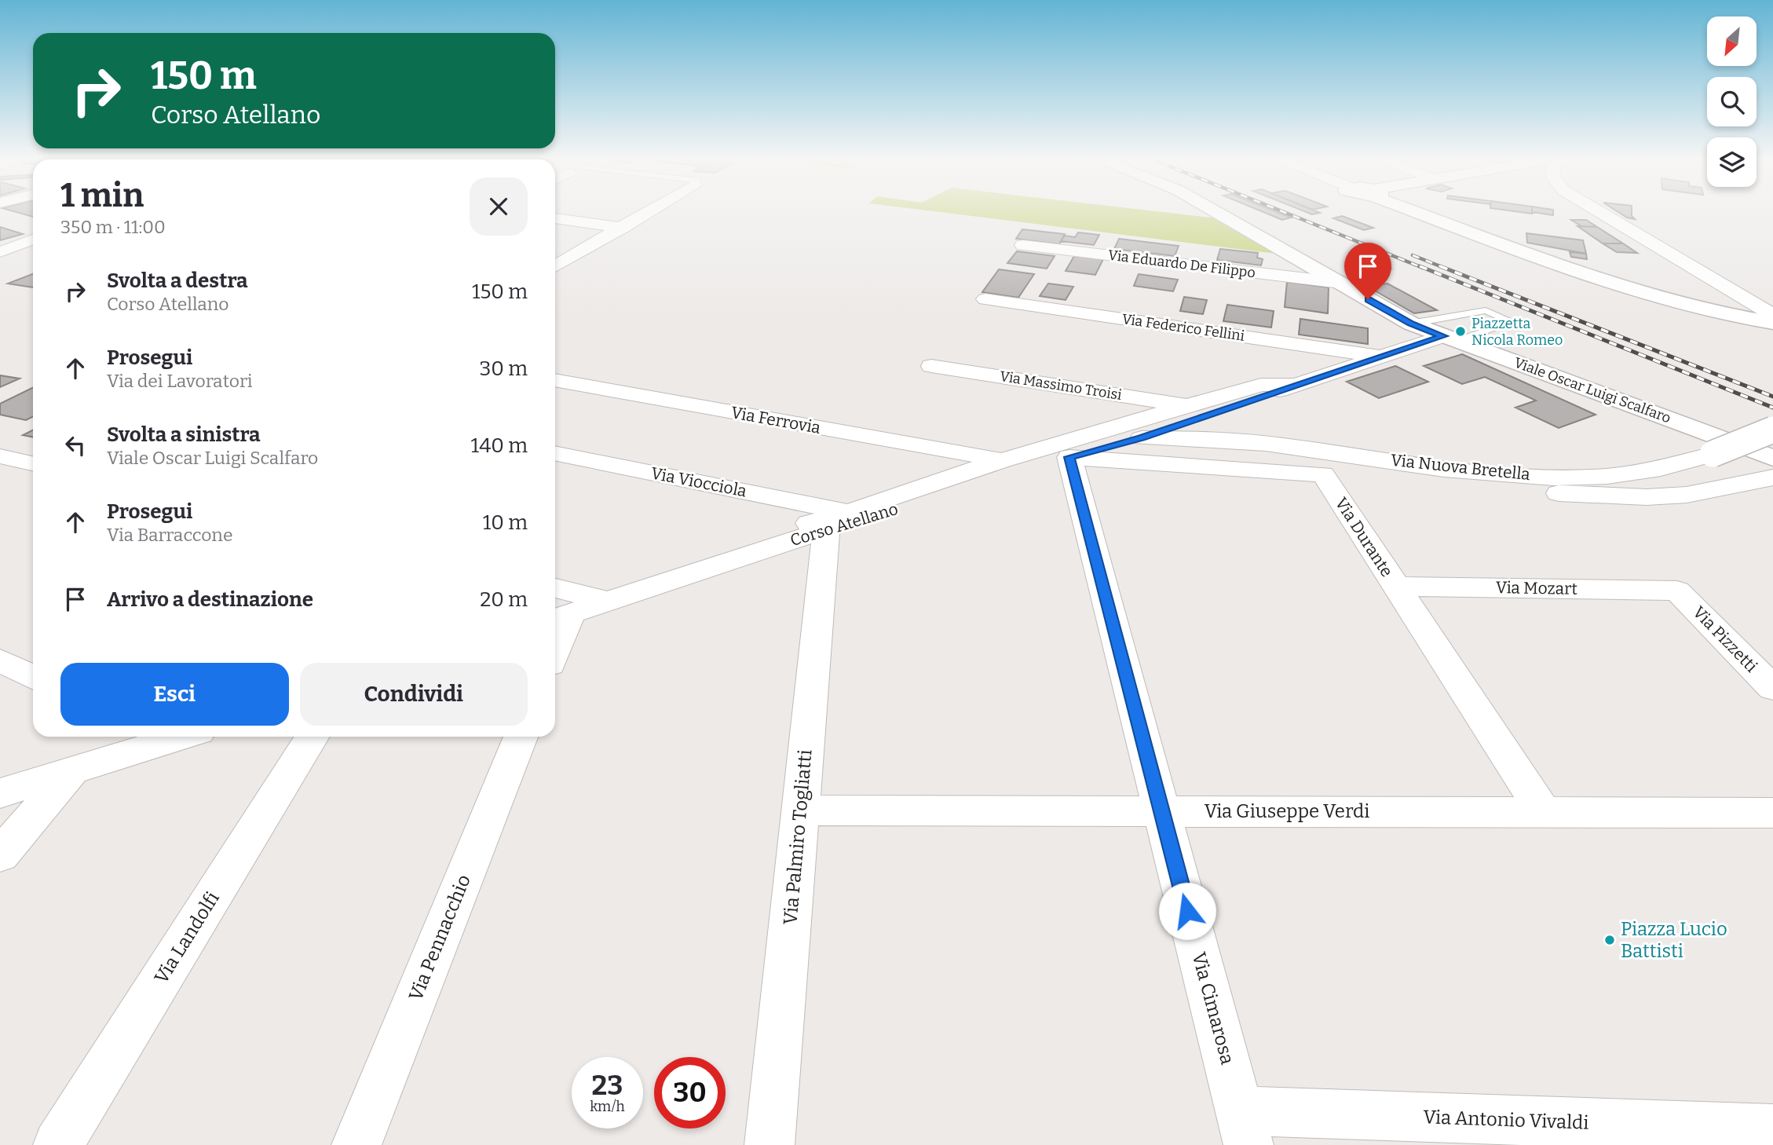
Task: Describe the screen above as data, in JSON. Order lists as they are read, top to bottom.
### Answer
{
  "streets": {
    "street": [
      "Via Eduardo De Filippo",
      "Via Federico Fellini",
      "Via Massimo Troisi",
      "Viale Oscar Luigi Scalfaro",
      "Via Ferrovia",
      "Via Nuova Bretella",
      "Via Viocciola",
      "Corso Atellano",
      "Via Durante",
      "Via Mozart",
      "Via Pizzetti",
      "Via Giuseppe Verdi",
      "Via Palmiro Togliatti",
      "Via Landolfi",
      "Via Pennacchio",
      "Via Cimarosa",
      "Via Antonio Vivaldi"
    ]
  },
  "crossings": [
    ["Via Eduardo De Filippo", "Viale Oscar Luigi Scalfaro"],
    ["Via Nuova Bretella", "Corso Atellano"],
    ["Via Viocciola", "Corso Atellano"],
    ["Via Viocciola", "Via Palmiro Togliatti"],
    ["Corso Atellano", "Via Durante"],
    ["Corso Atellano", "Via Palmiro Togliatti"],
    ["Corso Atellano", "Via Cimarosa"],
    ["Via Durante", "Via Mozart"],
    ["Via Durante", "Via Giuseppe Verdi"],
    ["Via Durante", "Via Cimarosa"],
    ["Via Mozart", "Via Pizzetti"],
    ["Via Giuseppe Verdi", "Via Palmiro Togliatti"],
    ["Via Giuseppe Verdi", "Via Cimarosa"],
    ["Via Cimarosa", "Via Antonio Vivaldi"]
  ],
  "places": ["Piazzetta Nicola Romeo", "Piazza Lucio Battisti"],
  "north": "bottom left",
  "page": {
    "turn": ["150 m", "Corso Atellano"],
    "heading": ["1 min", "350 m · 11:00"],
    "list": [
      {
        "name": "Svolta a destra",
        "note": "Corso Atellano",
        "value": "150 m"
      },
      {
        "name": "Prosegui",
        "note": "Via dei Lavoratori",
        "value": "30 m"
      },
      {
        "name": "Svolta a sinistra",
        "note": "Viale Oscar Luigi Scalfaro",
        "value": "140 m"
      },
      {
        "name": "Prosegui",
        "note": "Via Barraccone",
        "value": "10 m"
      },
      {
        "name": "Arrivo a destinazione",
        "value": "20 m"
      }
    ],
    "buttons": ["Esci", "Condividi"],
    "speed": "23 km/h",
    "limit": "30"
  }
}
